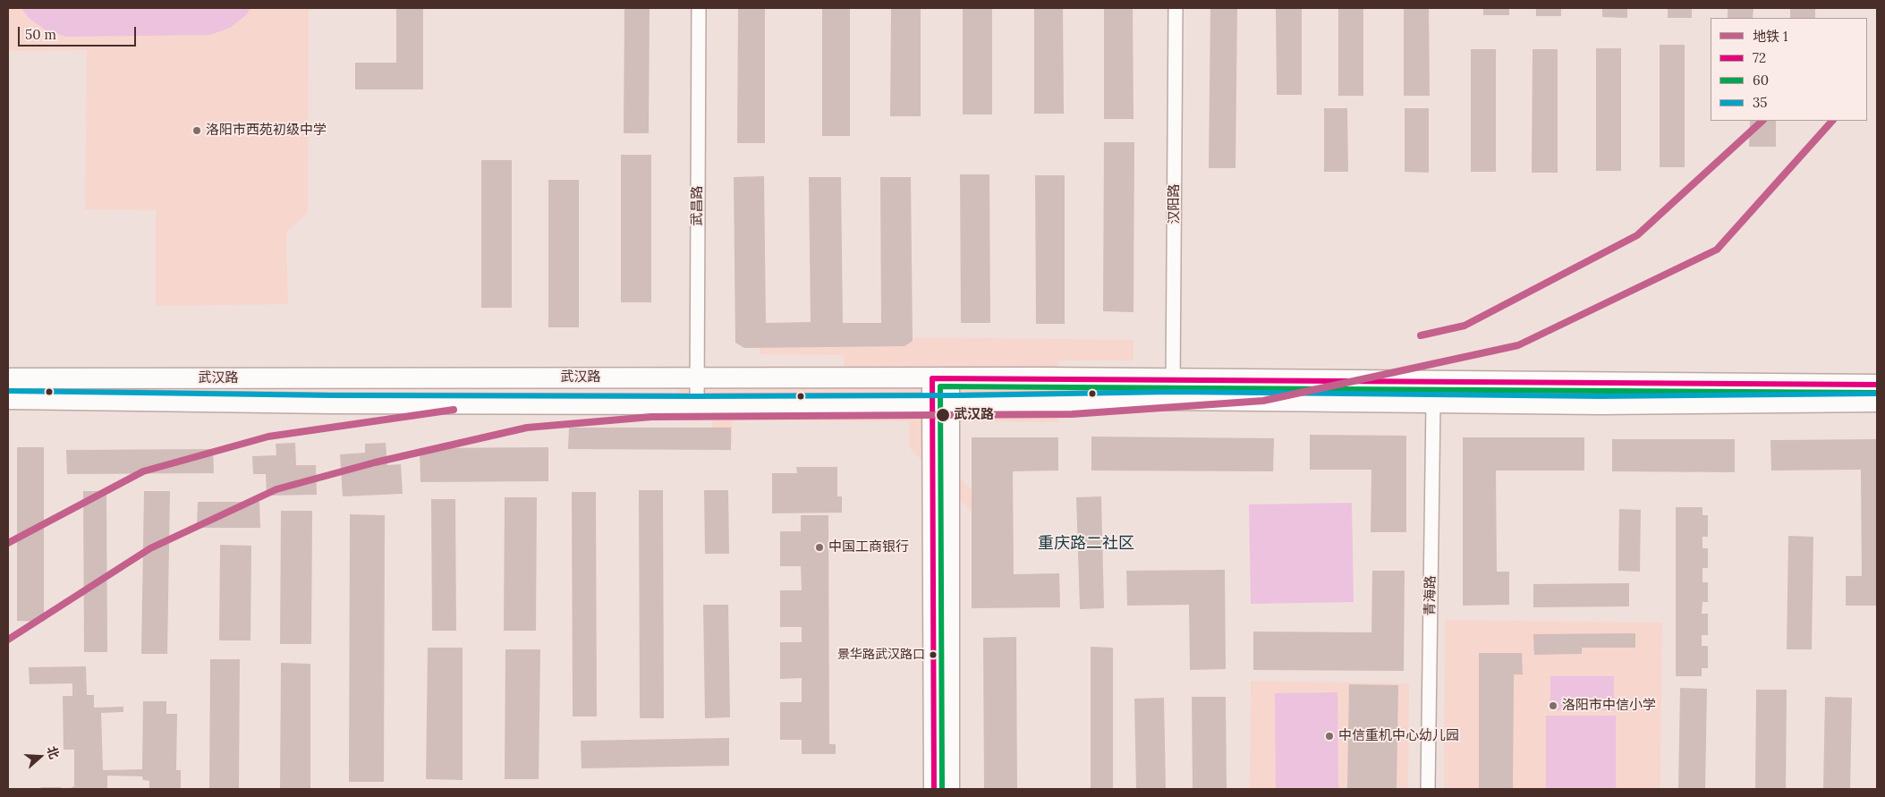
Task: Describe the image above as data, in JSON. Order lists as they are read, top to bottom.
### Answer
{
  "streets": {
    "main road": ["武汉路"],
    "street": ["汉阳路", "武昌路", "青海路"]
  },
  "crossings": [
    ["汉阳路", "武汉路"],
    ["武昌路", "武汉路"],
    ["武汉路", "青海路"]
  ],
  "districts": ["重庆路二社区"],
  "places": [
    "洛阳市西苑初级中学",
    "武汉路",
    "中国工商银行",
    "景华路武汉路口",
    "洛阳市中信小学",
    "中信重机中心幼儿园"
  ],
  "lines": [
    "metro line 1",
    "transit line 72",
    "transit line 60",
    "transit line 35"
  ],
  "legend": [
    "地铁 1",
    "72",
    "60",
    "35"
  ],
  "scale_bar": "50 m",
  "north": "right"
}
